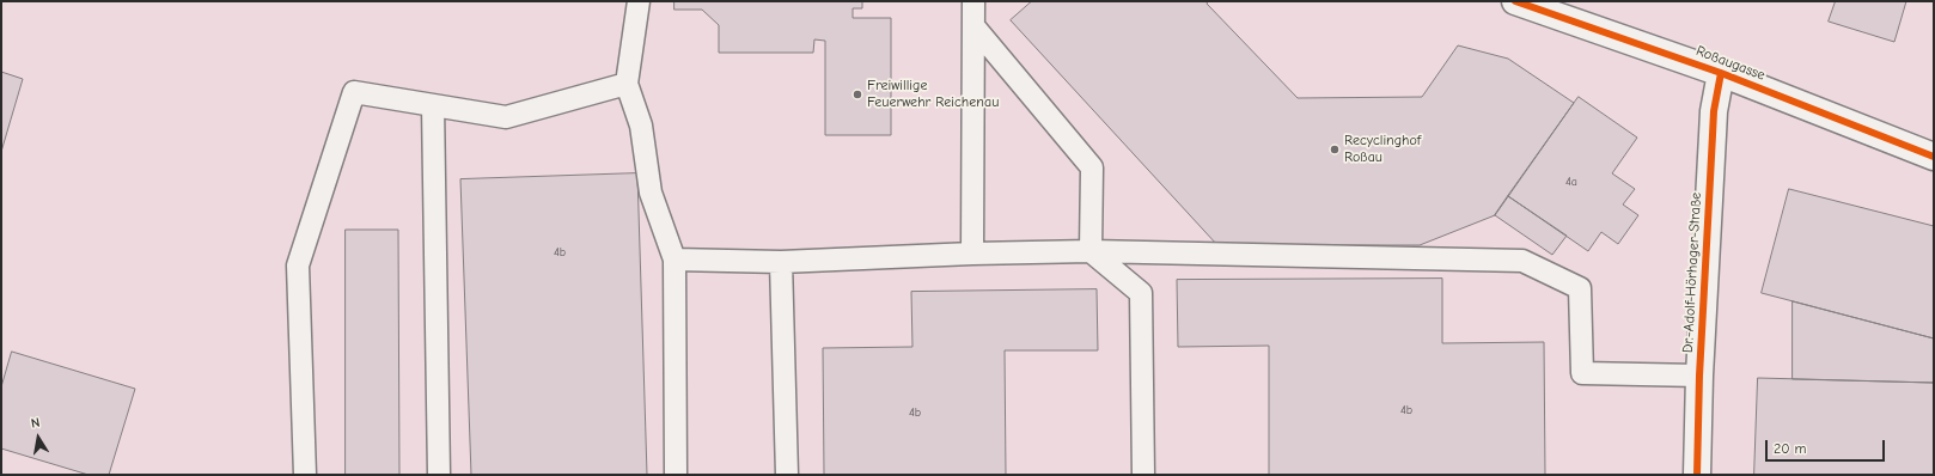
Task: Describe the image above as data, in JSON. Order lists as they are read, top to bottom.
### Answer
{
  "streets": {
    "street": ["Roßaugasse", "Dr.-Adolf-Hörhager-Straße"]
  },
  "crossings": [
    ["Roßaugasse", "Dr.-Adolf-Hörhager-Straße"]
  ],
  "places": ["Freiwillige Feuerwehr Reichenau", "Recyclinghof Roßau"],
  "house_numbers": [
    "4a",
    "4b",
    "4b",
    "4b"
  ],
  "scale_bar": "20 m",
  "north": "top"
}
